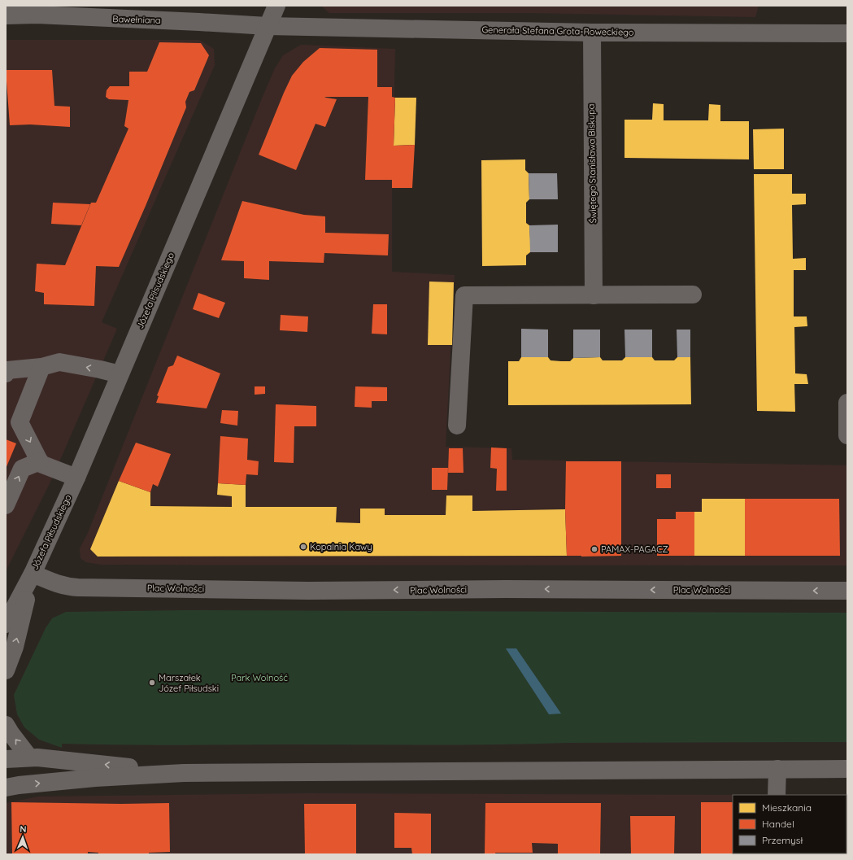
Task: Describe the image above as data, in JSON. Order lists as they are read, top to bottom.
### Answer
{
  "streets": {
    "street": [
      "Bawełniana",
      "Generała Stefana Grota-Roweckiego",
      "Świętego Stanisława Biskupa",
      "Józefa Piłsudskiego",
      "Plac Wolności"
    ]
  },
  "crossings": [
    ["Bawełniana", "Generała Stefana Grota-Roweckiego"],
    ["Bawełniana", "Józefa Piłsudskiego"],
    ["Generała Stefana Grota-Roweckiego", "Świętego Stanisława Biskupa"],
    ["Generała Stefana Grota-Roweckiego", "Józefa Piłsudskiego"],
    ["Józefa Piłsudskiego", "Plac Wolności"]
  ],
  "one_way": ["Plac Wolności"],
  "parks": ["Park Wolność"],
  "places": ["Kopalnia Kawy", "PAMAX-PAGACZ", "Marszałek Józef Piłsudski"],
  "legend": ["Mieszkania", "Handel", "Przemysł"],
  "north": "top"
}
